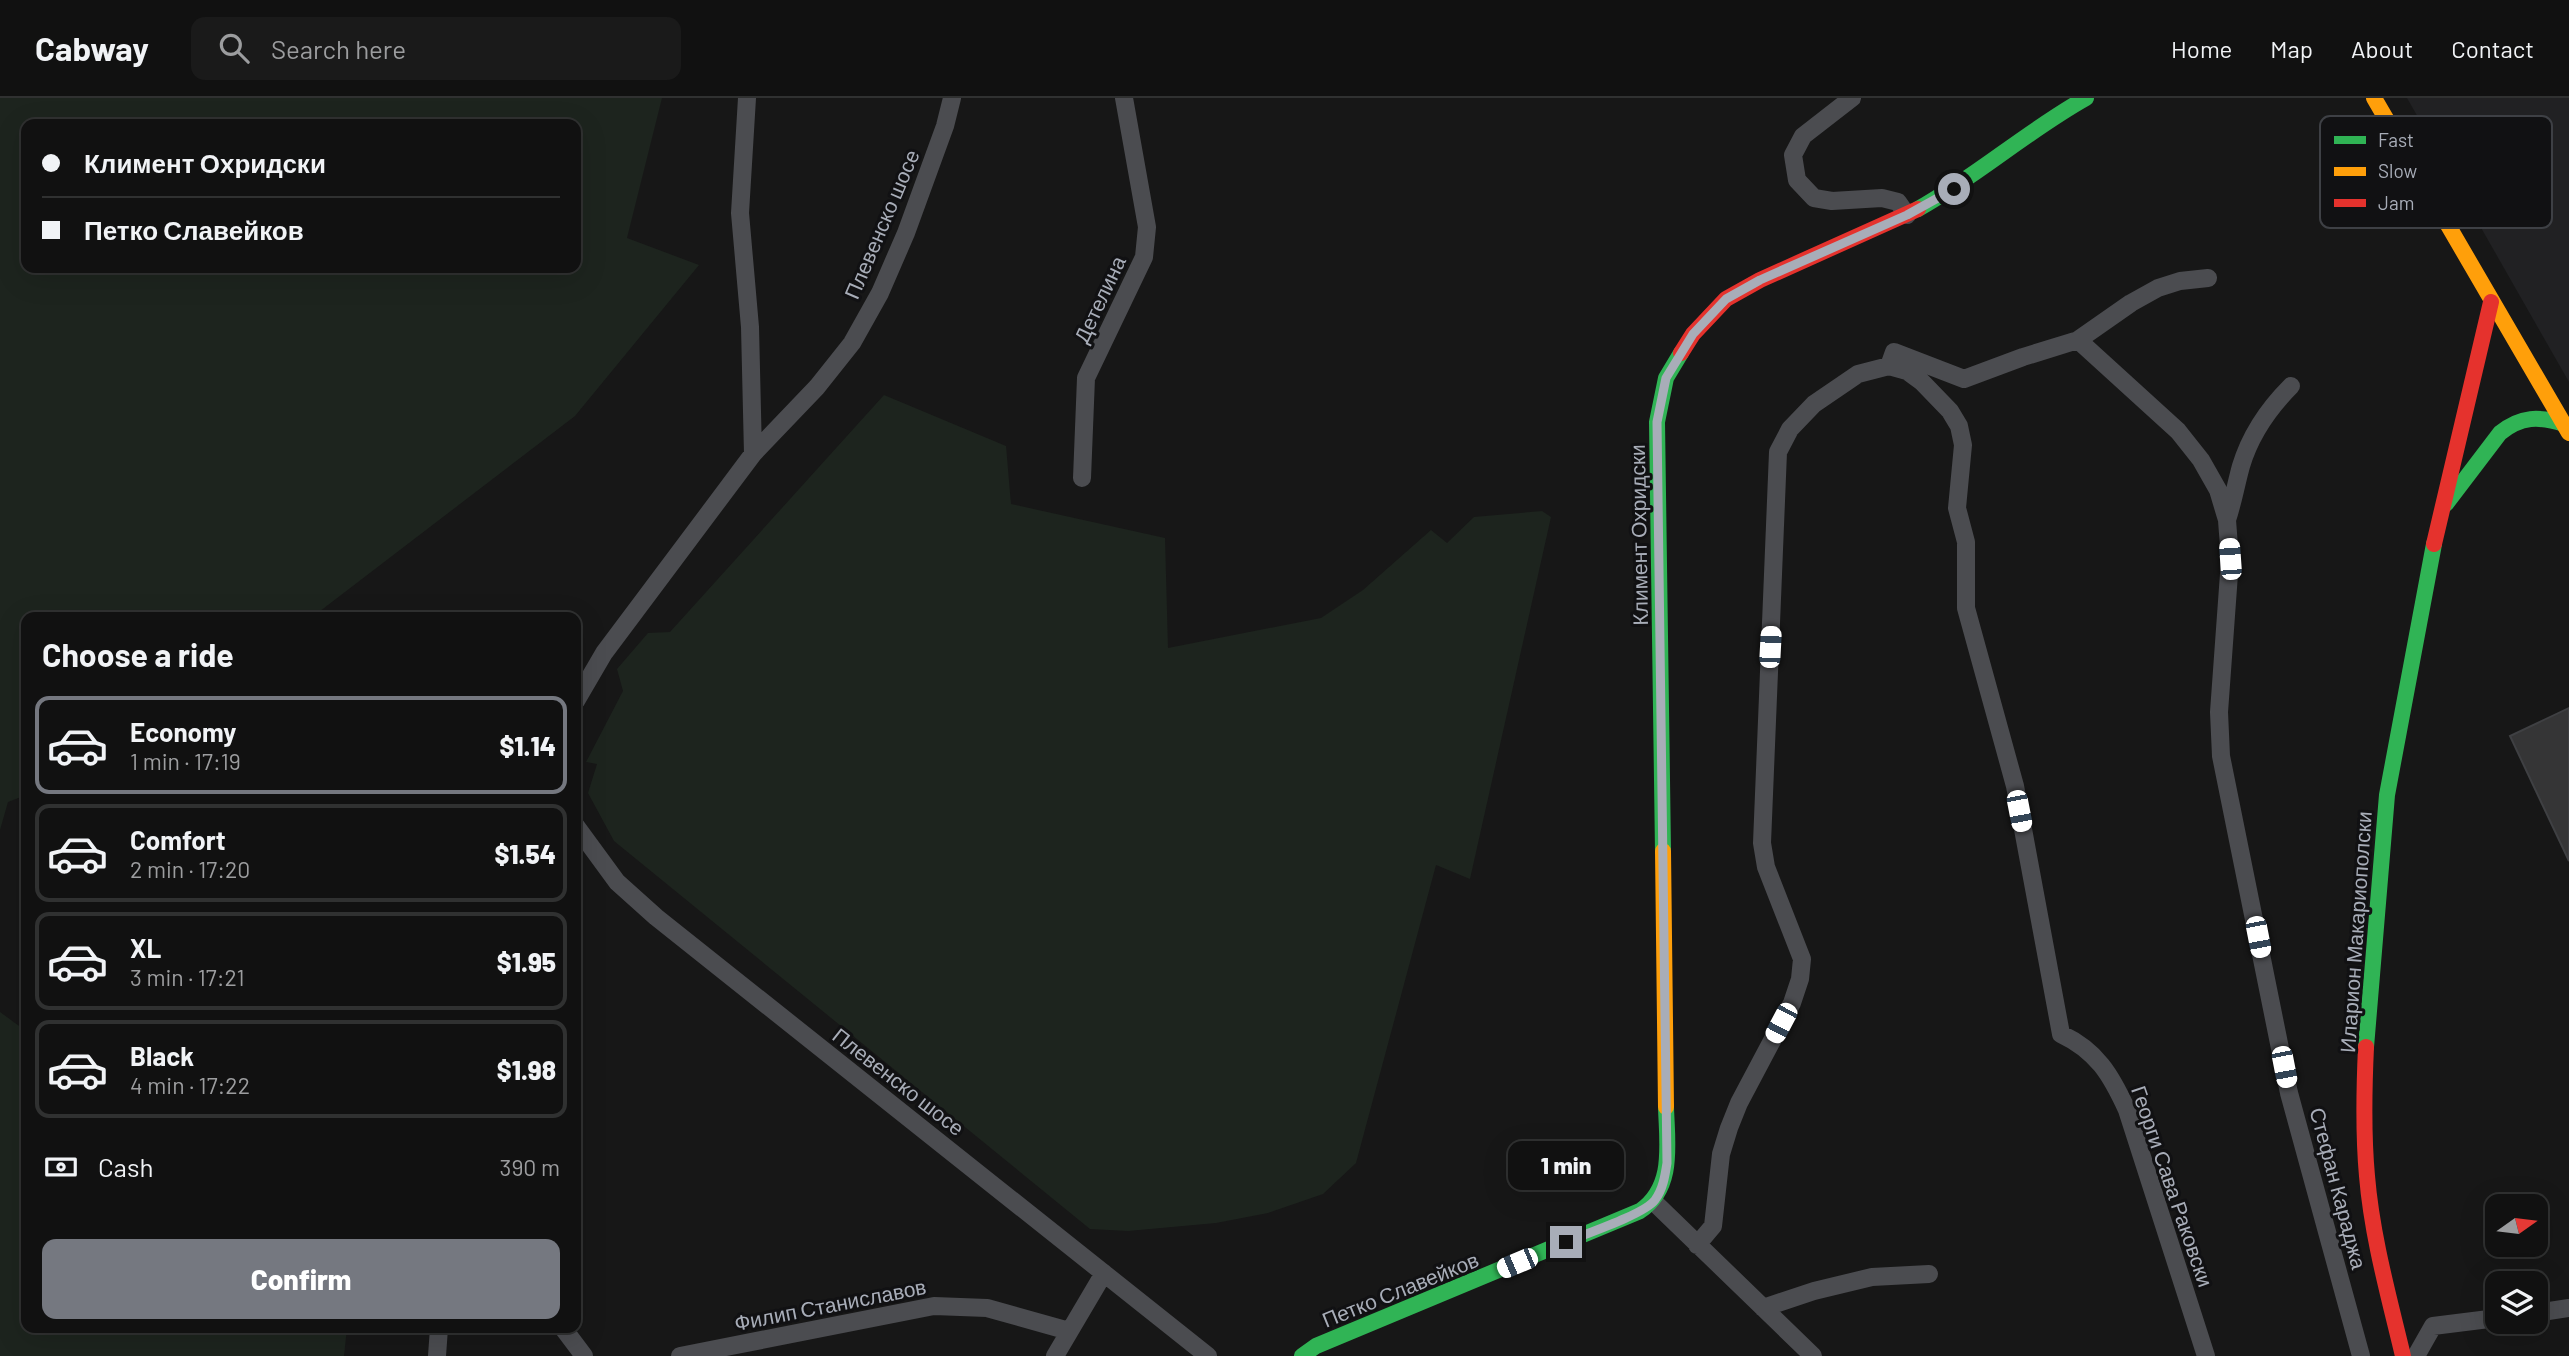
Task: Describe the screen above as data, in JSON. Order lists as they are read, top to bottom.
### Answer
{
  "streets": {
    "street": [
      "Плевенско шосе",
      "Детелина",
      "Климент Охридски",
      "Иларион Макариополски",
      "Георги Сава Раковски",
      "Стефан Караджа",
      "Петко Славейков",
      "Филип Станиславов"
    ]
  },
  "crossings": [
    ["Климент Охридски", "Петко Славейков"]
  ],
  "legend": ["Fast", "Slow", "Jam"],
  "north": "right",
  "page": {
    "header": "Cabway",
    "search": "Search here",
    "nav": [
      "Home",
      "Map",
      "About",
      "Contact"
    ],
    "banner": ["Климент Охридски", "Петко Славейков"],
    "heading": "Choose a ride",
    "list": [
      {
        "name": "Economy",
        "note": "1 min · 17:19",
        "value": "$1.14"
      },
      {
        "name": "Comfort",
        "note": "2 min · 17:20",
        "value": "$1.54"
      },
      {
        "name": "XL",
        "note": "3 min · 17:21",
        "value": "$1.95"
      },
      {
        "name": "Black",
        "note": "4 min · 17:22",
        "value": "$1.98"
      }
    ],
    "pay": ["Cash", "390 m"],
    "bubble": "1 min",
    "buttons": "Confirm"
  }
}
